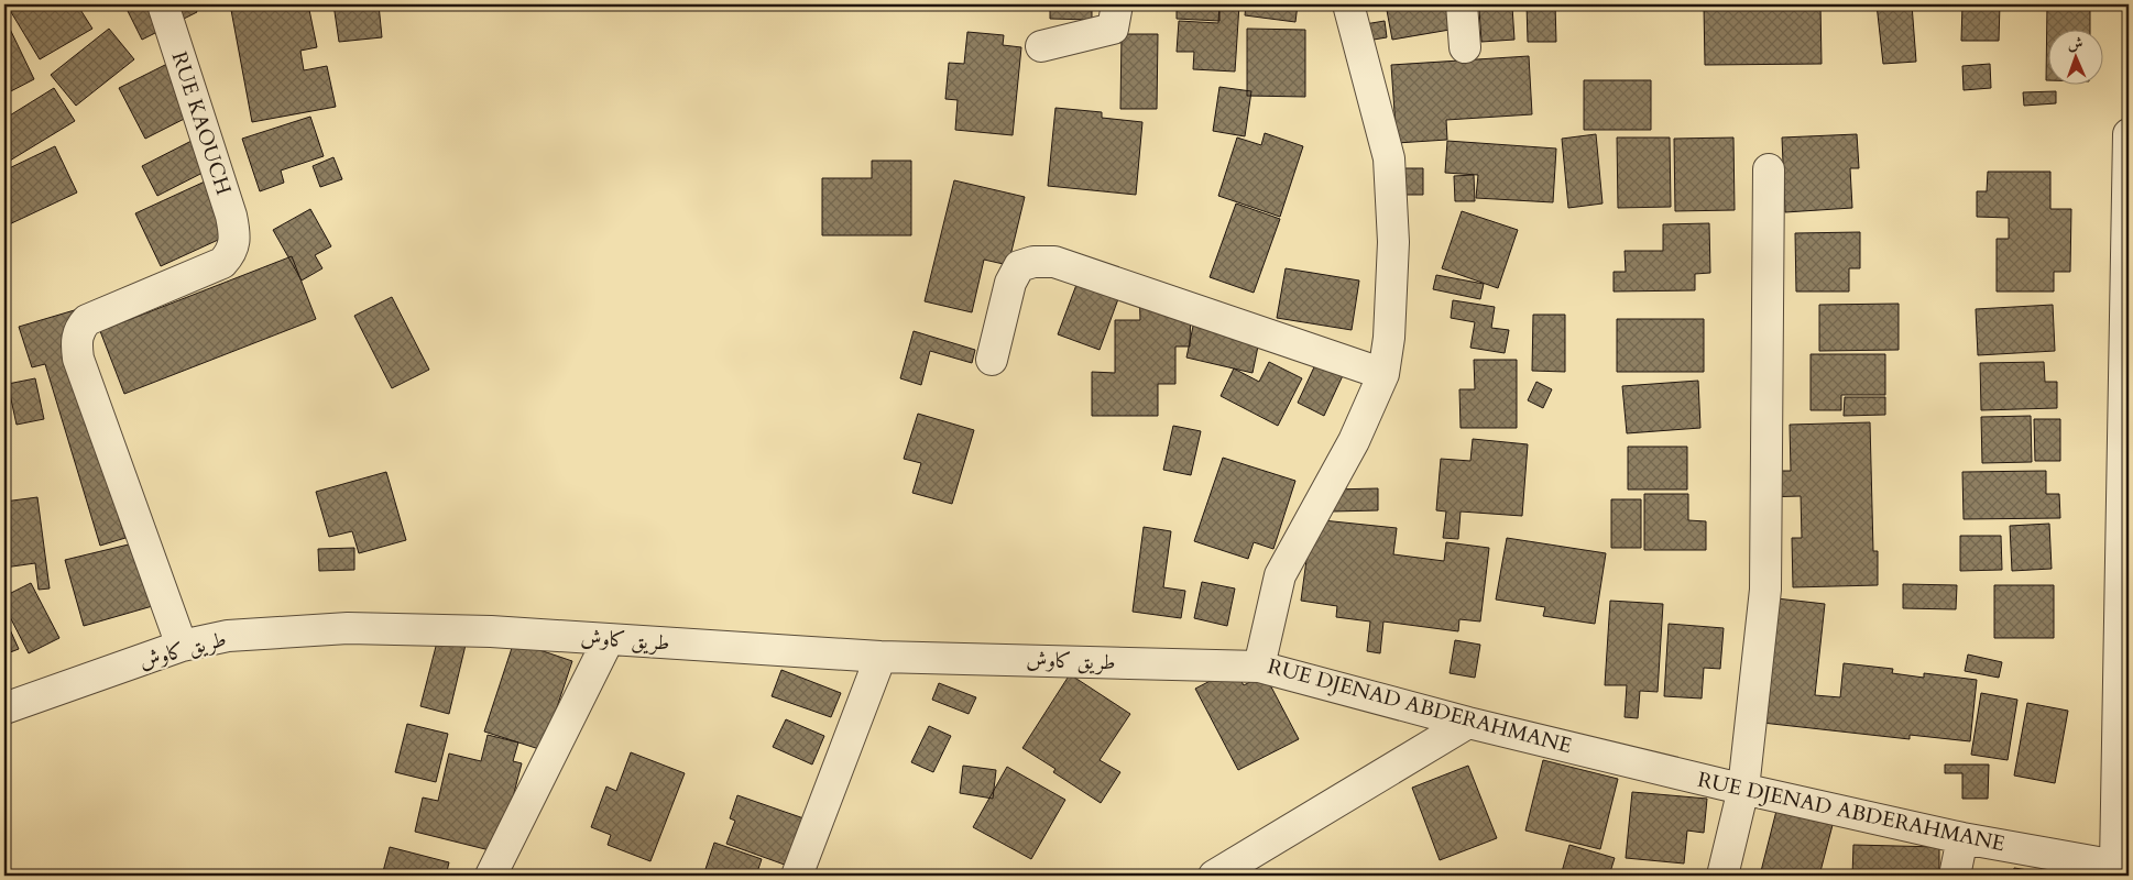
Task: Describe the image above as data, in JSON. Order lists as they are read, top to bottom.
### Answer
{
  "streets": {
    "street": ["RUE KAOUCH", "طريق كاوش", "RUE DJENAD ABDERAHMANE"]
  },
  "crossings": [
    ["RUE KAOUCH", "طريق كاوش"],
    ["طريق كاوش", "RUE DJENAD ABDERAHMANE"]
  ],
  "north": "top"
}
